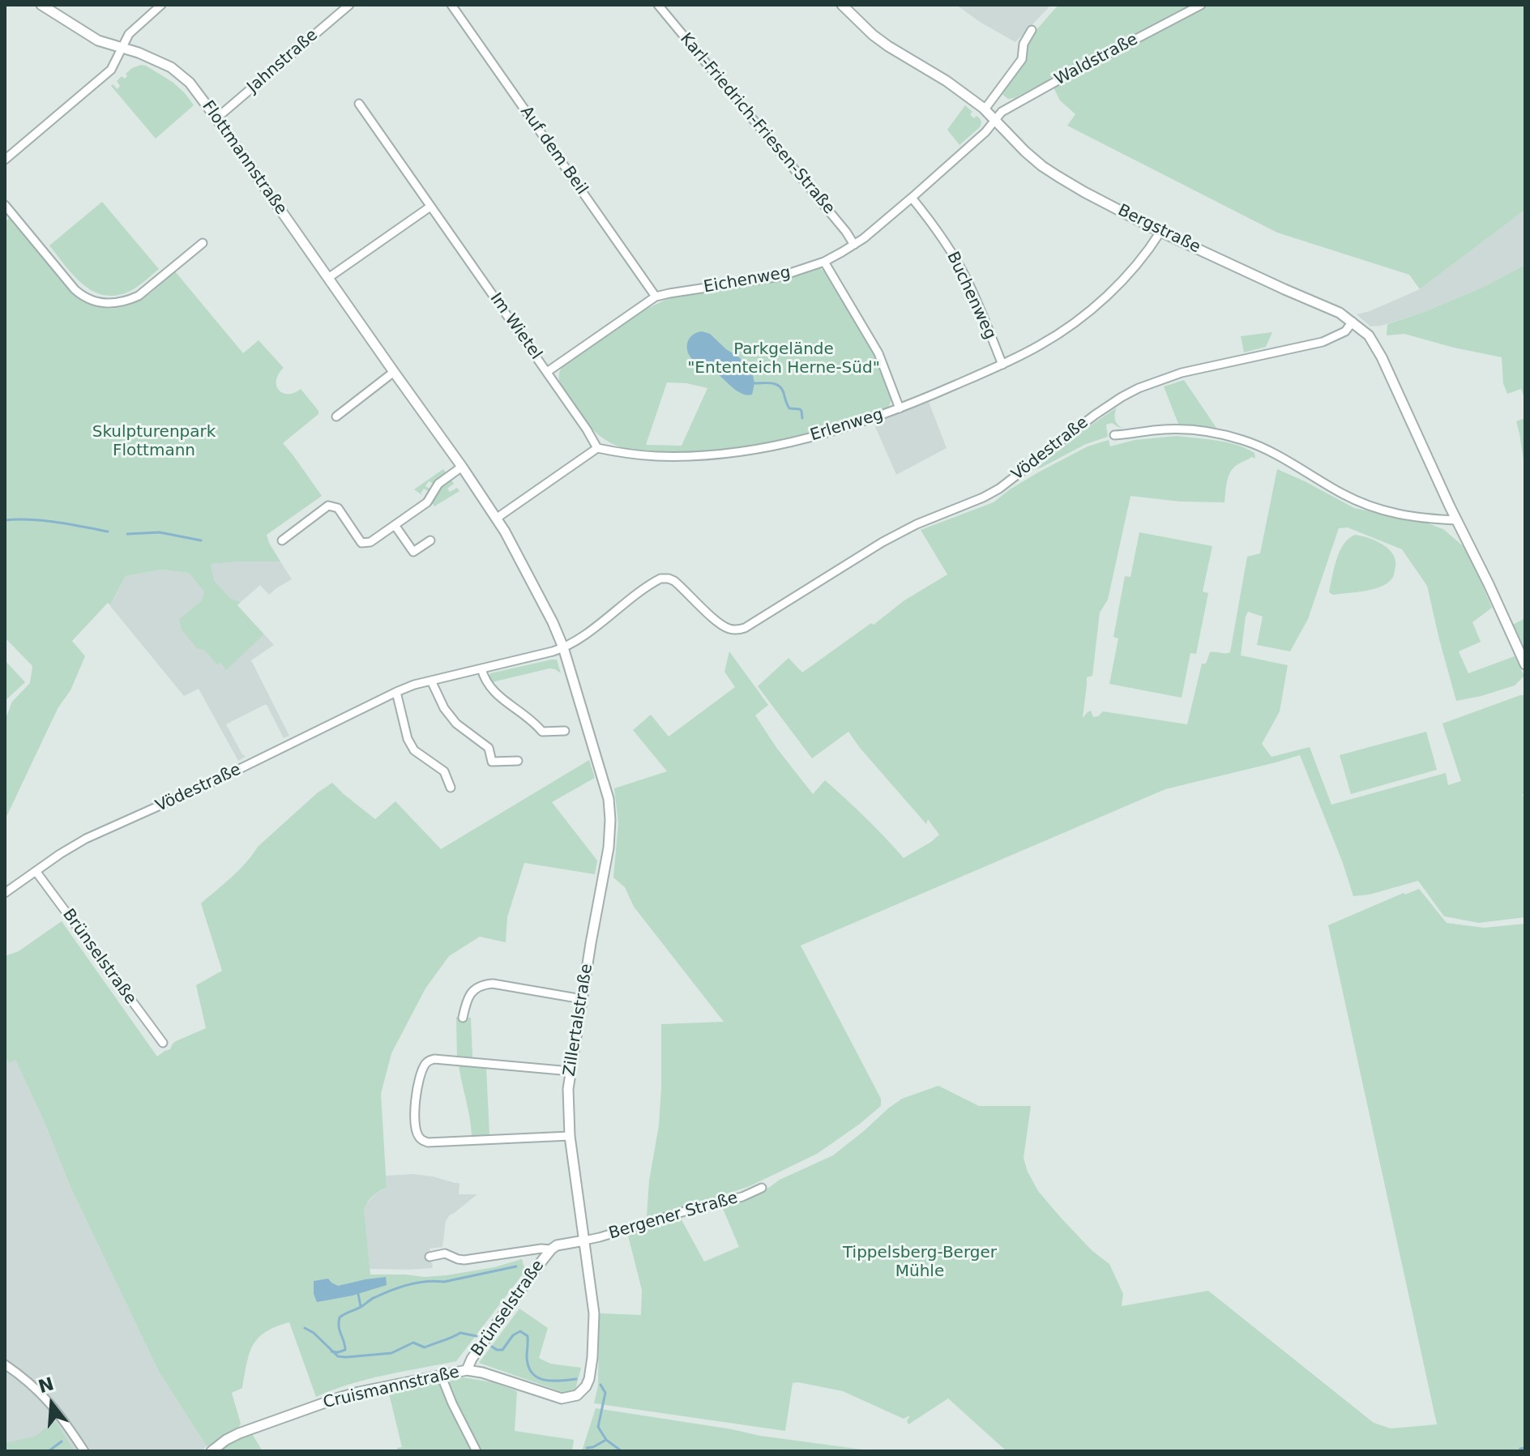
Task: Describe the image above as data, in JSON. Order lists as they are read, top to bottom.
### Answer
{
  "streets": {
    "street": [
      "Waldstraße",
      "Jahnstraße",
      "Karl-Friedrich-Friesen-Straße",
      "Auf dem Beil",
      "Flottmannstraße",
      "Bergstraße",
      "Eichenweg",
      "Buchenweg",
      "Im Wietel",
      "Erlenweg",
      "Vödestraße",
      "Brünselstraße",
      "Zillertalstraße",
      "Bergener Straße",
      "Cruismannstraße"
    ]
  },
  "crossings": [
    ["Waldstraße", "Bergstraße"],
    ["Waldstraße", "Eichenweg"],
    ["Jahnstraße", "Flottmannstraße"],
    ["Karl-Friedrich-Friesen-Straße", "Eichenweg"],
    ["Auf dem Beil", "Eichenweg"],
    ["Flottmannstraße", "Vödestraße"],
    ["Flottmannstraße", "Zillertalstraße"],
    ["Bergstraße", "Eichenweg"],
    ["Bergstraße", "Erlenweg"],
    ["Bergstraße", "Vödestraße"],
    ["Eichenweg", "Buchenweg"],
    ["Eichenweg", "Im Wietel"],
    ["Buchenweg", "Erlenweg"],
    ["Im Wietel", "Erlenweg"],
    ["Vödestraße", "Brünselstraße"],
    ["Vödestraße", "Zillertalstraße"],
    ["Brünselstraße", "Zillertalstraße"],
    ["Brünselstraße", "Bergener Straße"],
    ["Brünselstraße", "Cruismannstraße"],
    ["Zillertalstraße", "Bergener Straße"],
    ["Zillertalstraße", "Cruismannstraße"]
  ],
  "parks": ["Parkgelände \"Ententeich Herne-Süd\"", "Skulpturenpark Flottmann", "Tippelsberg-Berger Mühle"],
  "north": "top"
}
